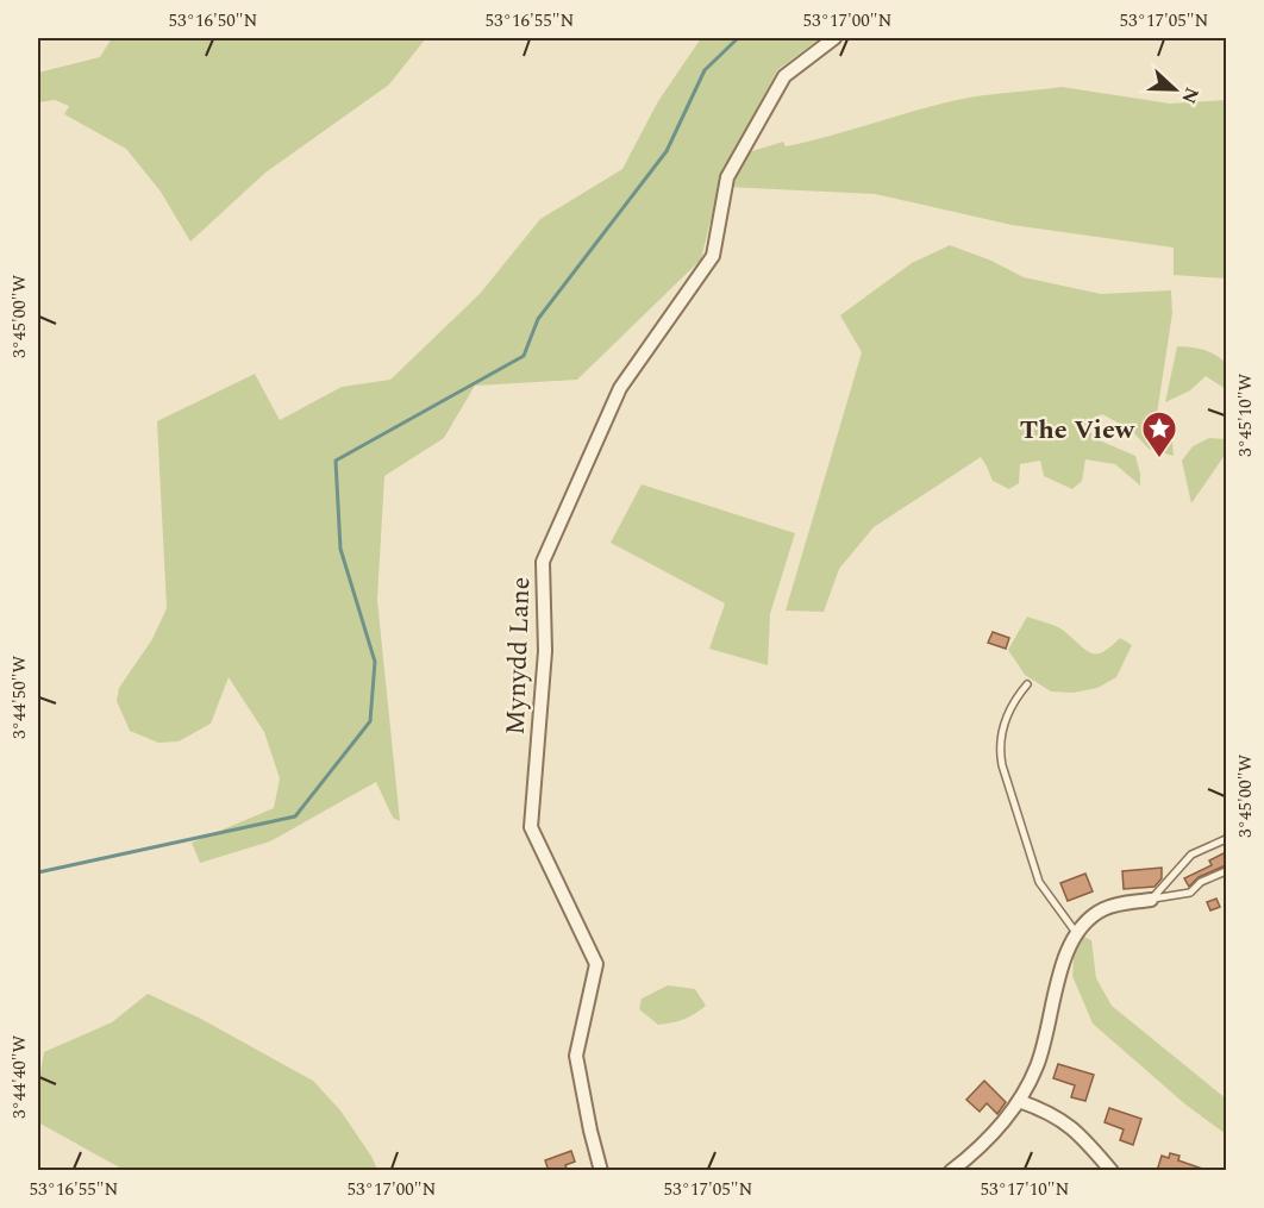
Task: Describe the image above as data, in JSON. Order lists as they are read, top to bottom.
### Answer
{
  "streets": {
    "street": ["Mynydd Lane"]
  },
  "places": {
    "place": ["The View"]
  },
  "north": "right",
  "coordinates": [
    "53°16'50\"N",
    "53°16'55\"N",
    "53°17'00\"N",
    "53°17'05\"N",
    "3°45'00\"W",
    "3°45'10\"W",
    "3°44'50\"W",
    "3°44'40\"W",
    "53°17'10\"N"
  ]
}
